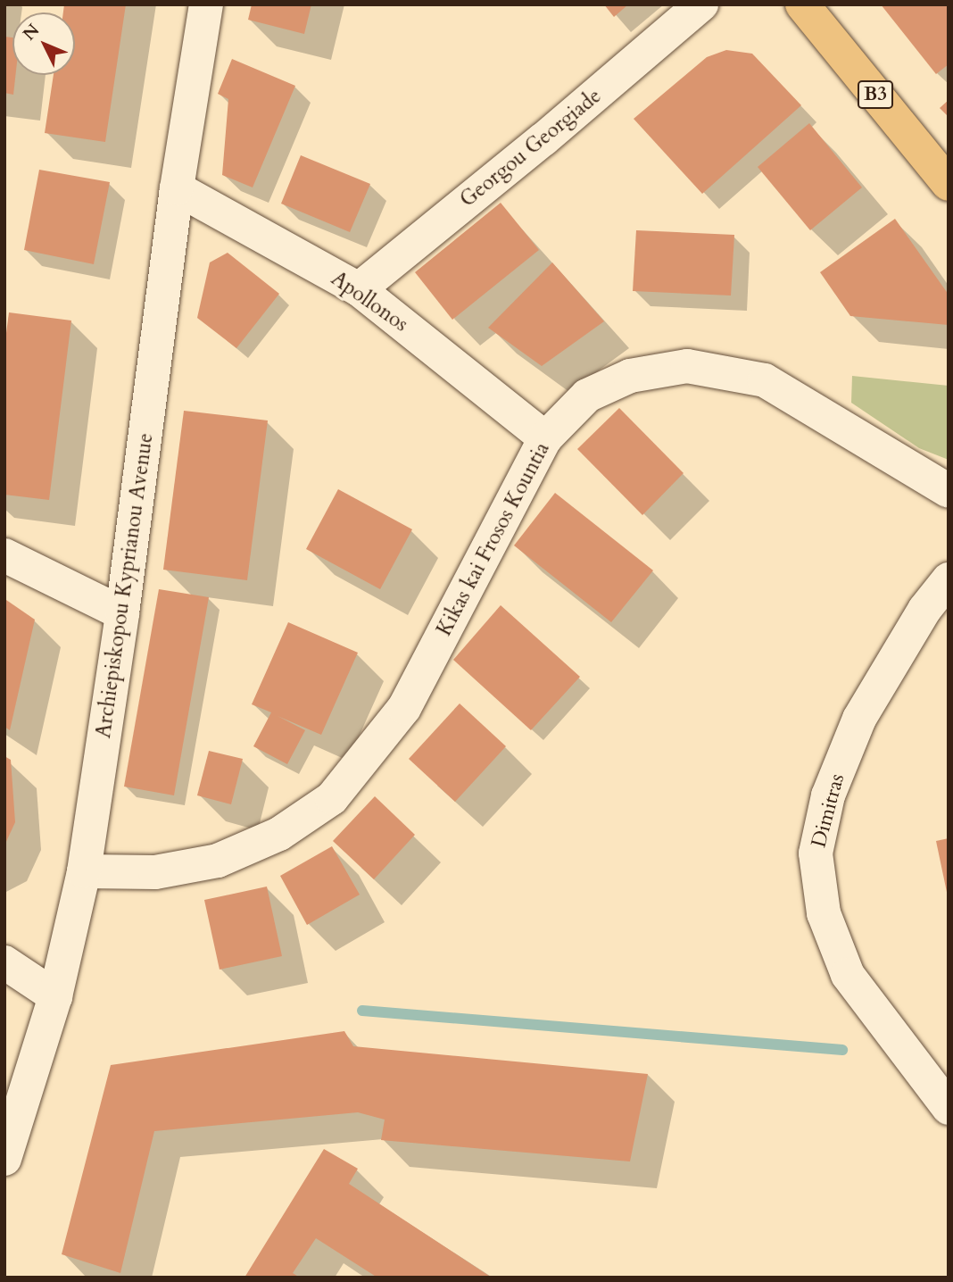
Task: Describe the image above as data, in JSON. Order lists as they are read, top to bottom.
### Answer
{
  "streets": {
    "main road": ["B3"],
    "street": [
      "Georgou Georgiade",
      "Apollonos",
      "Kikas kai Frosos Kountia",
      "Archiepiskopou Kyprianou Avenue",
      "Dimitras"
    ]
  },
  "crossings": [
    ["Georgou Georgiade", "Apollonos"],
    ["Apollonos", "Kikas kai Frosos Kountia"],
    ["Apollonos", "Archiepiskopou Kyprianou Avenue"],
    ["Kikas kai Frosos Kountia", "Archiepiskopou Kyprianou Avenue"]
  ],
  "north": "top left"
}
